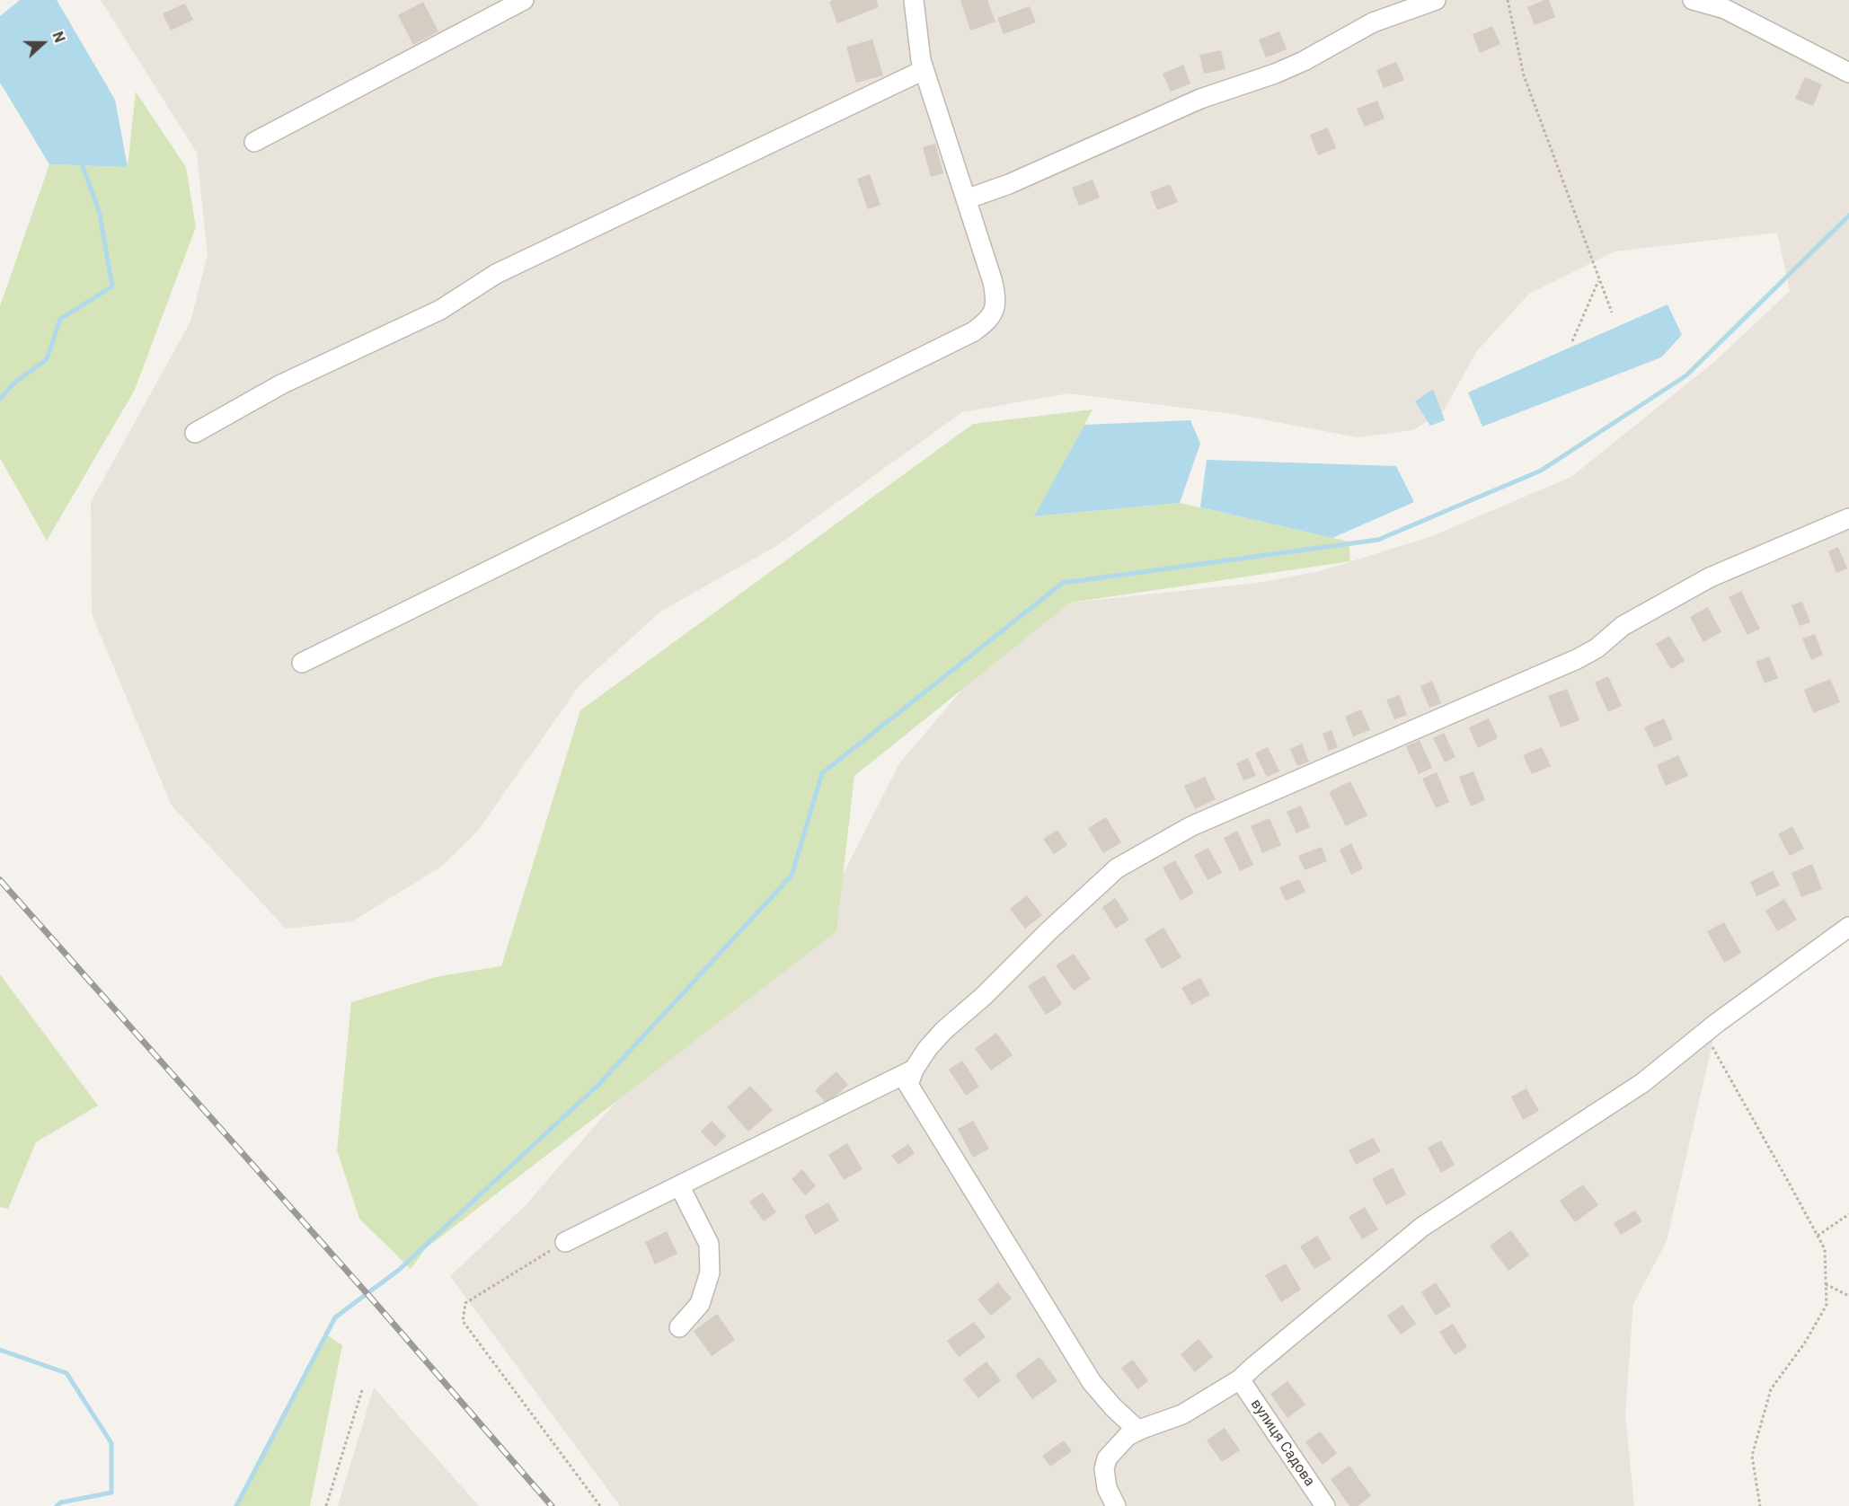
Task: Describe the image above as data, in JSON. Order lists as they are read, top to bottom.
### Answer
{
  "streets": {
    "street": ["вулиця Садова"]
  },
  "north": "right"
}
